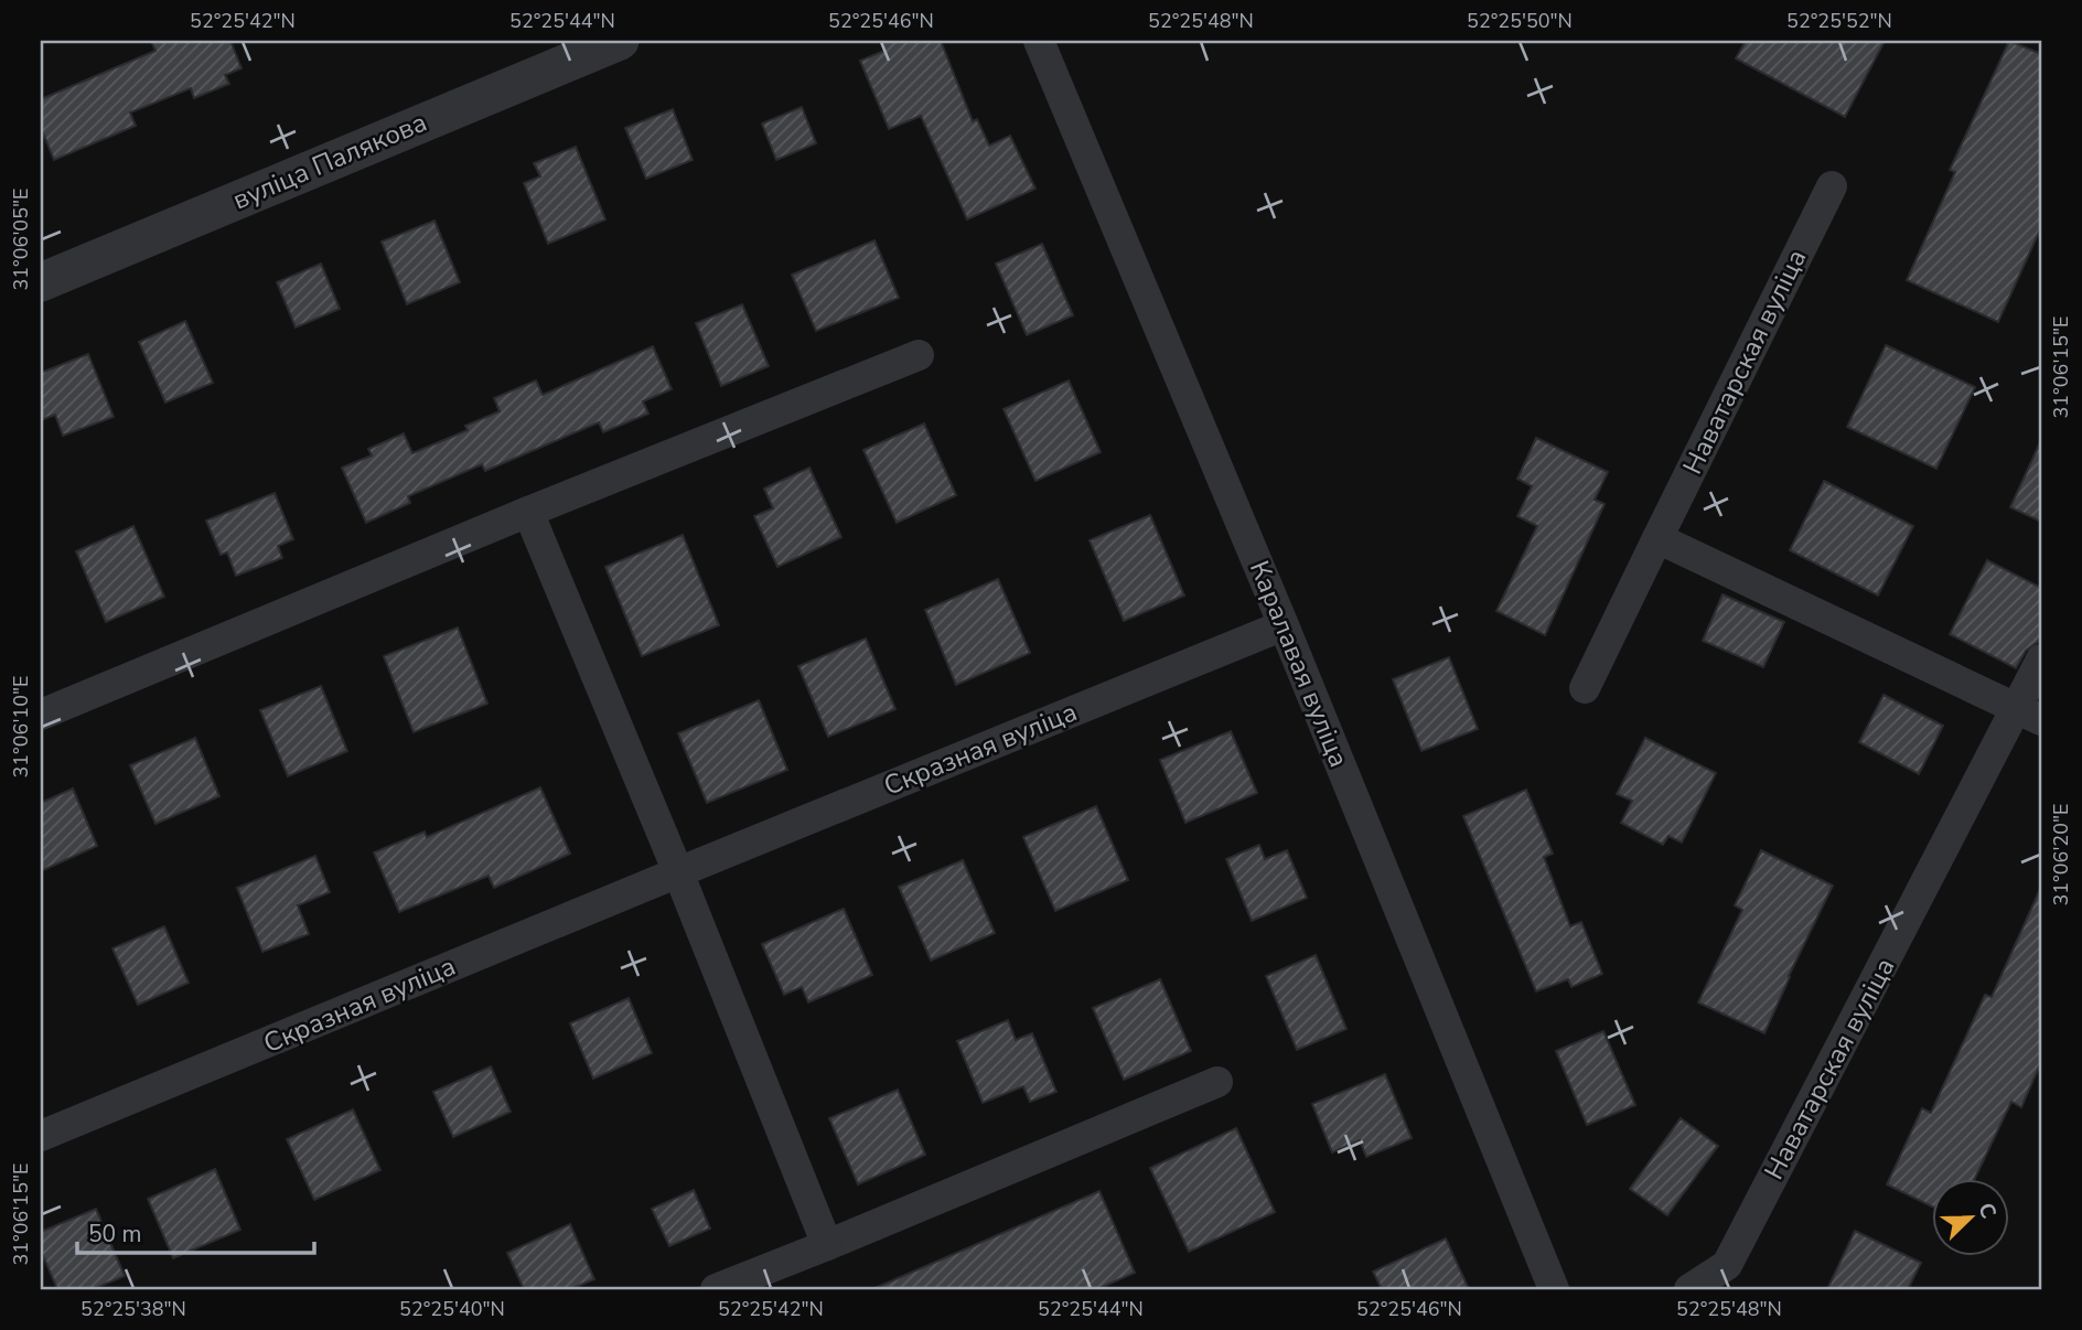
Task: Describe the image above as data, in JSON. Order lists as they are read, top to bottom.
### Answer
{
  "streets": {
    "street": [
      "вуліца Палякова",
      "Наватарская вуліца",
      "Каралавая вуліца",
      "Скразная вуліца"
    ]
  },
  "crossings": [
    ["Каралавая вуліца", "Скразная вуліца"]
  ],
  "scale_bar": "50 m",
  "north": "top right",
  "coordinates": [
    "52°25'42\"N",
    "52°25'44\"N",
    "52°25'46\"N",
    "52°25'48\"N",
    "52°25'50\"N",
    "52°25'52\"N",
    "31°06'05\"E",
    "31°06'15\"E",
    "31°06'10\"E",
    "31°06'20\"E",
    "52°25'38\"N",
    "52°25'40\"N"
  ]
}
